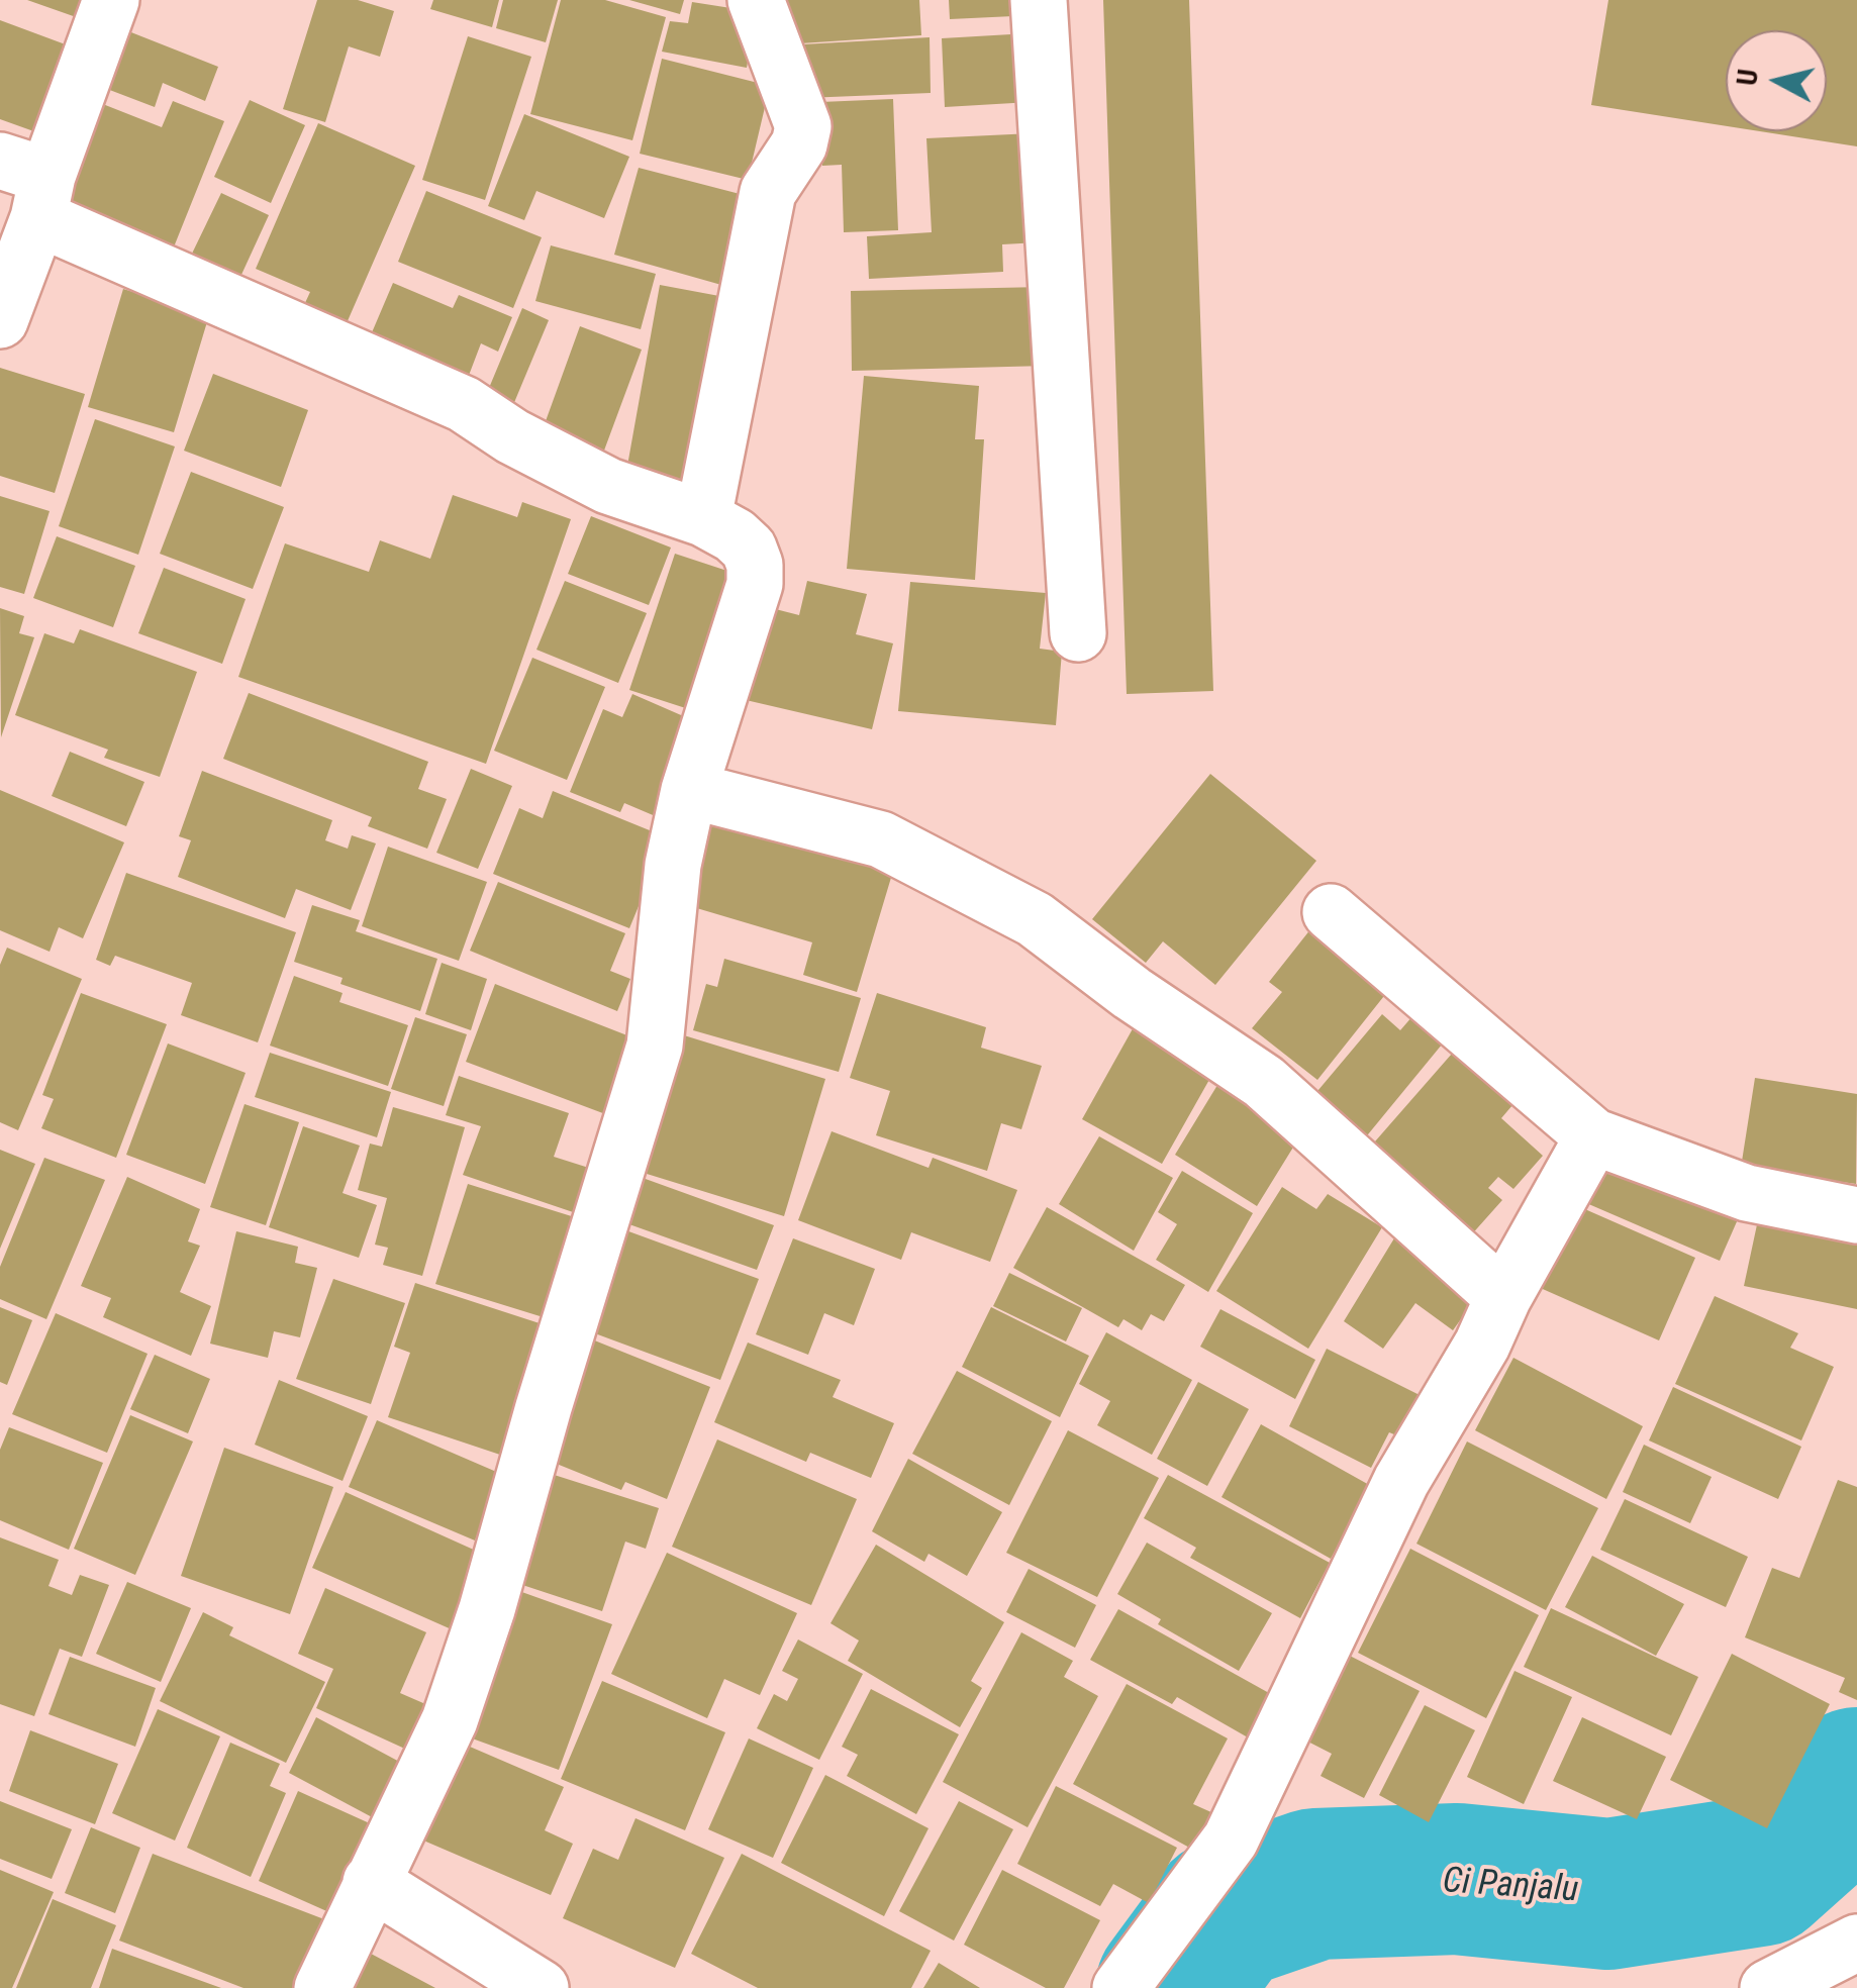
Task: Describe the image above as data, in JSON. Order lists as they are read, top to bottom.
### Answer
{
  "water": ["Ci Panjalu"],
  "north": "left"
}
